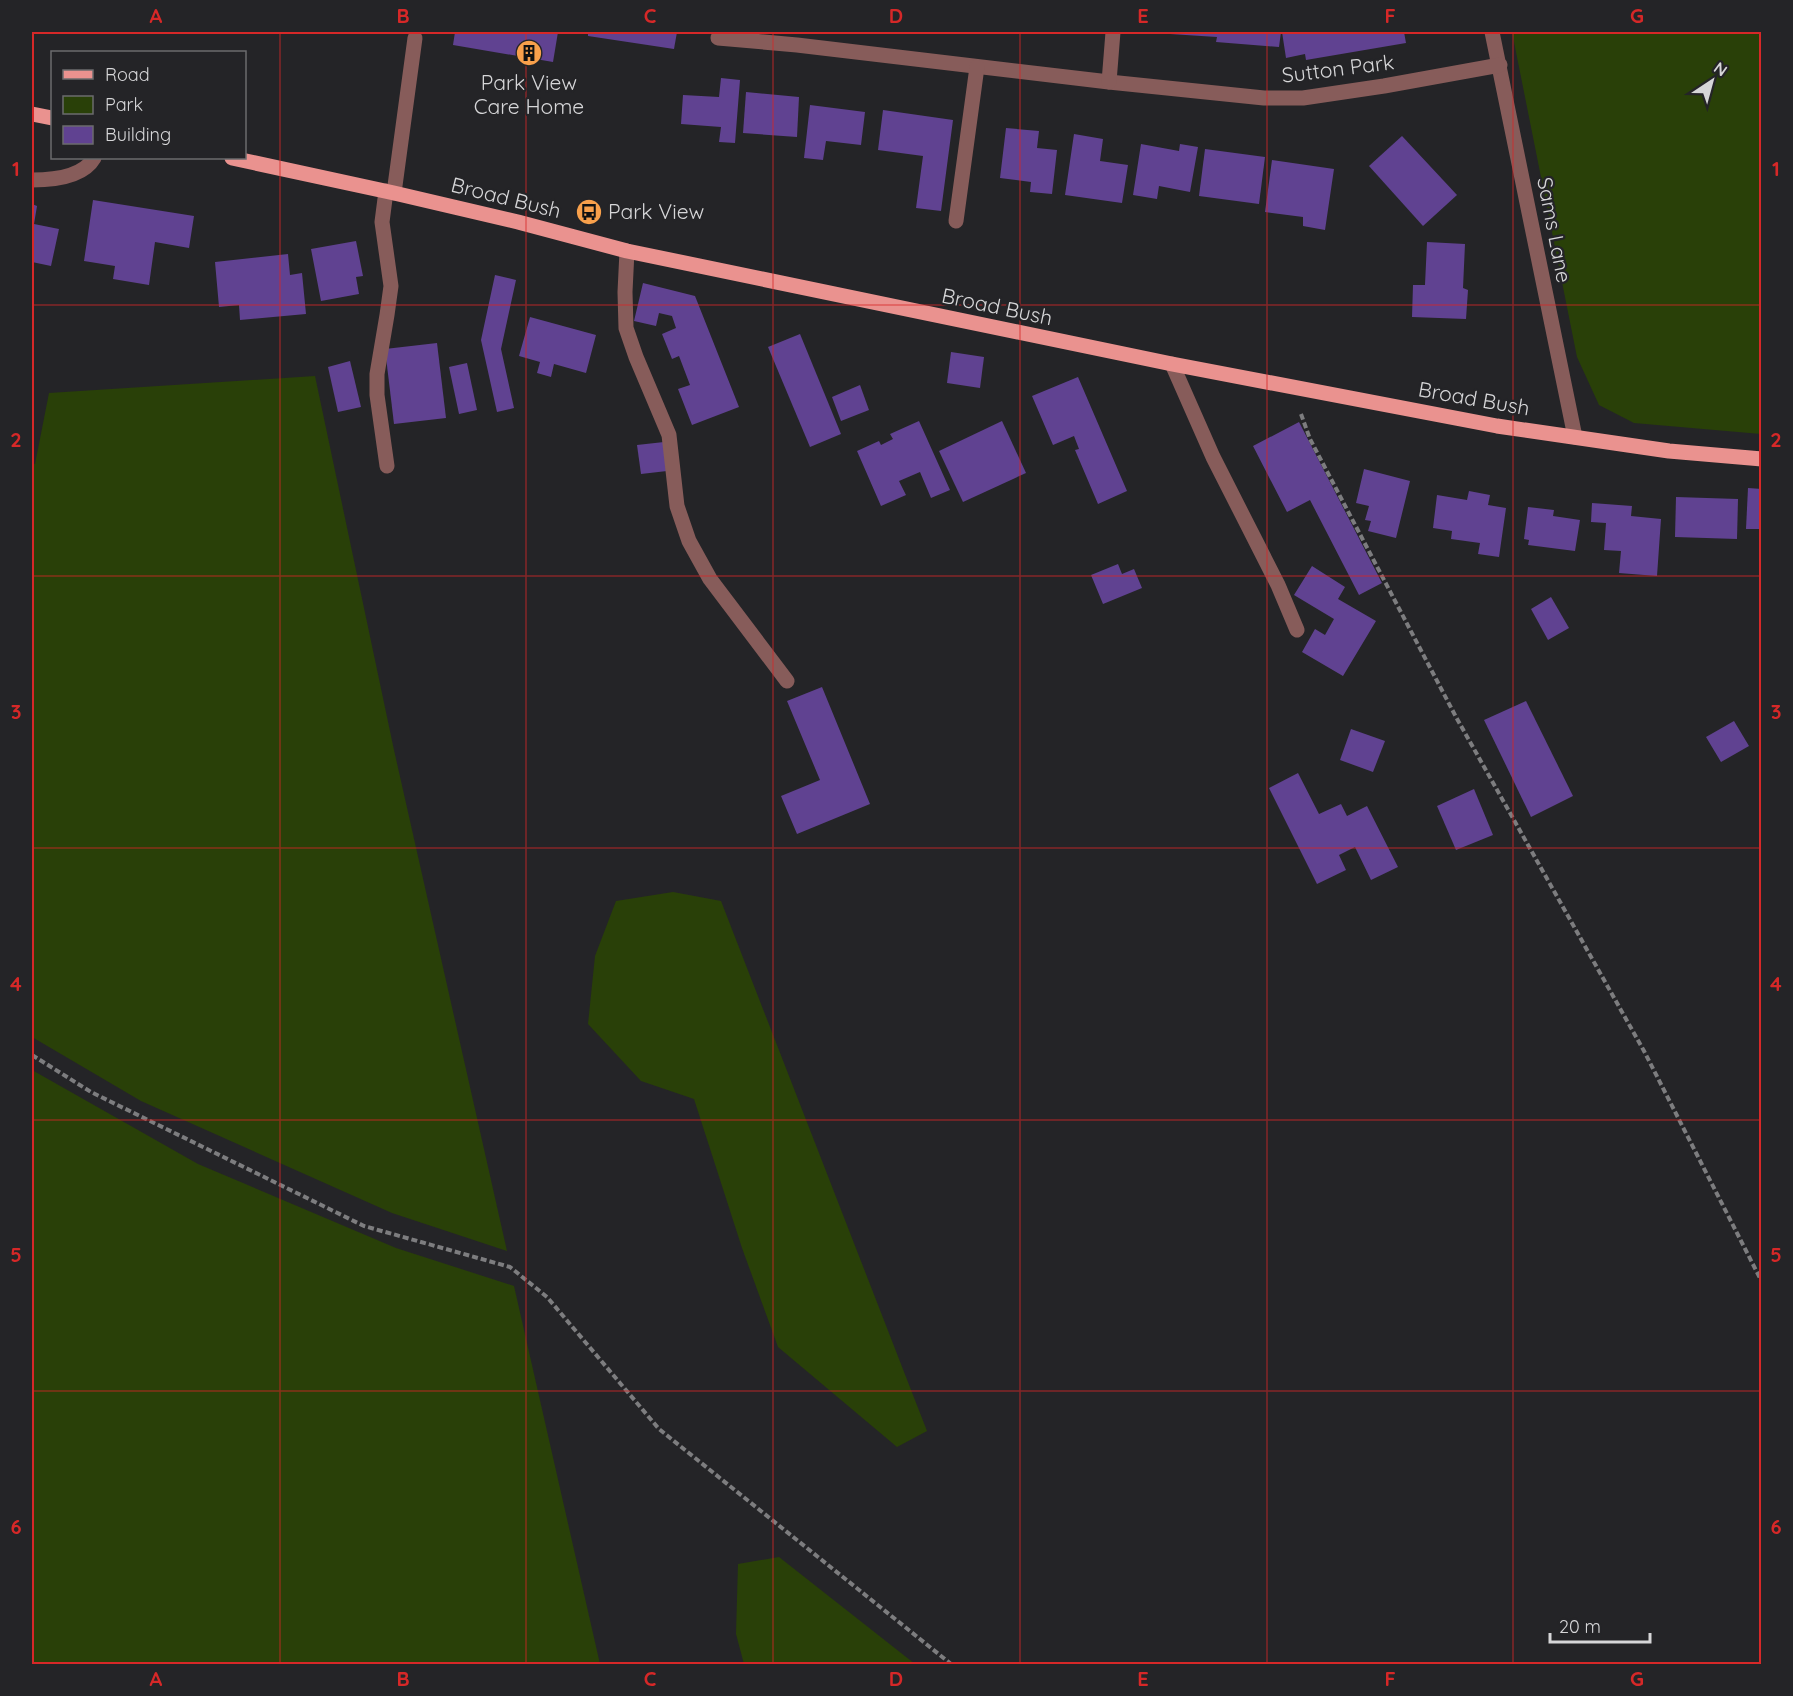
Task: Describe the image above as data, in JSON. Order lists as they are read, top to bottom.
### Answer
{
  "streets": {
    "main road": ["Broad Bush"],
    "street": ["Sutton Park", "Sams Lane"]
  },
  "crossings": [
    ["Sutton Park", "Sams Lane"],
    ["Broad Bush", "Sams Lane"]
  ],
  "places": {
    "building": ["Park View Care Home"],
    "bus stop": ["Park View"]
  },
  "legend": ["Road", "Park", "Building"],
  "scale_bar": "20 m",
  "north": "top right",
  "grid": {
    "columns": [
      "A",
      "B",
      "C",
      "D",
      "E",
      "F",
      "G"
    ],
    "rows": [
      "1",
      "2",
      "3",
      "4",
      "5",
      "6"
    ]
  }
}
